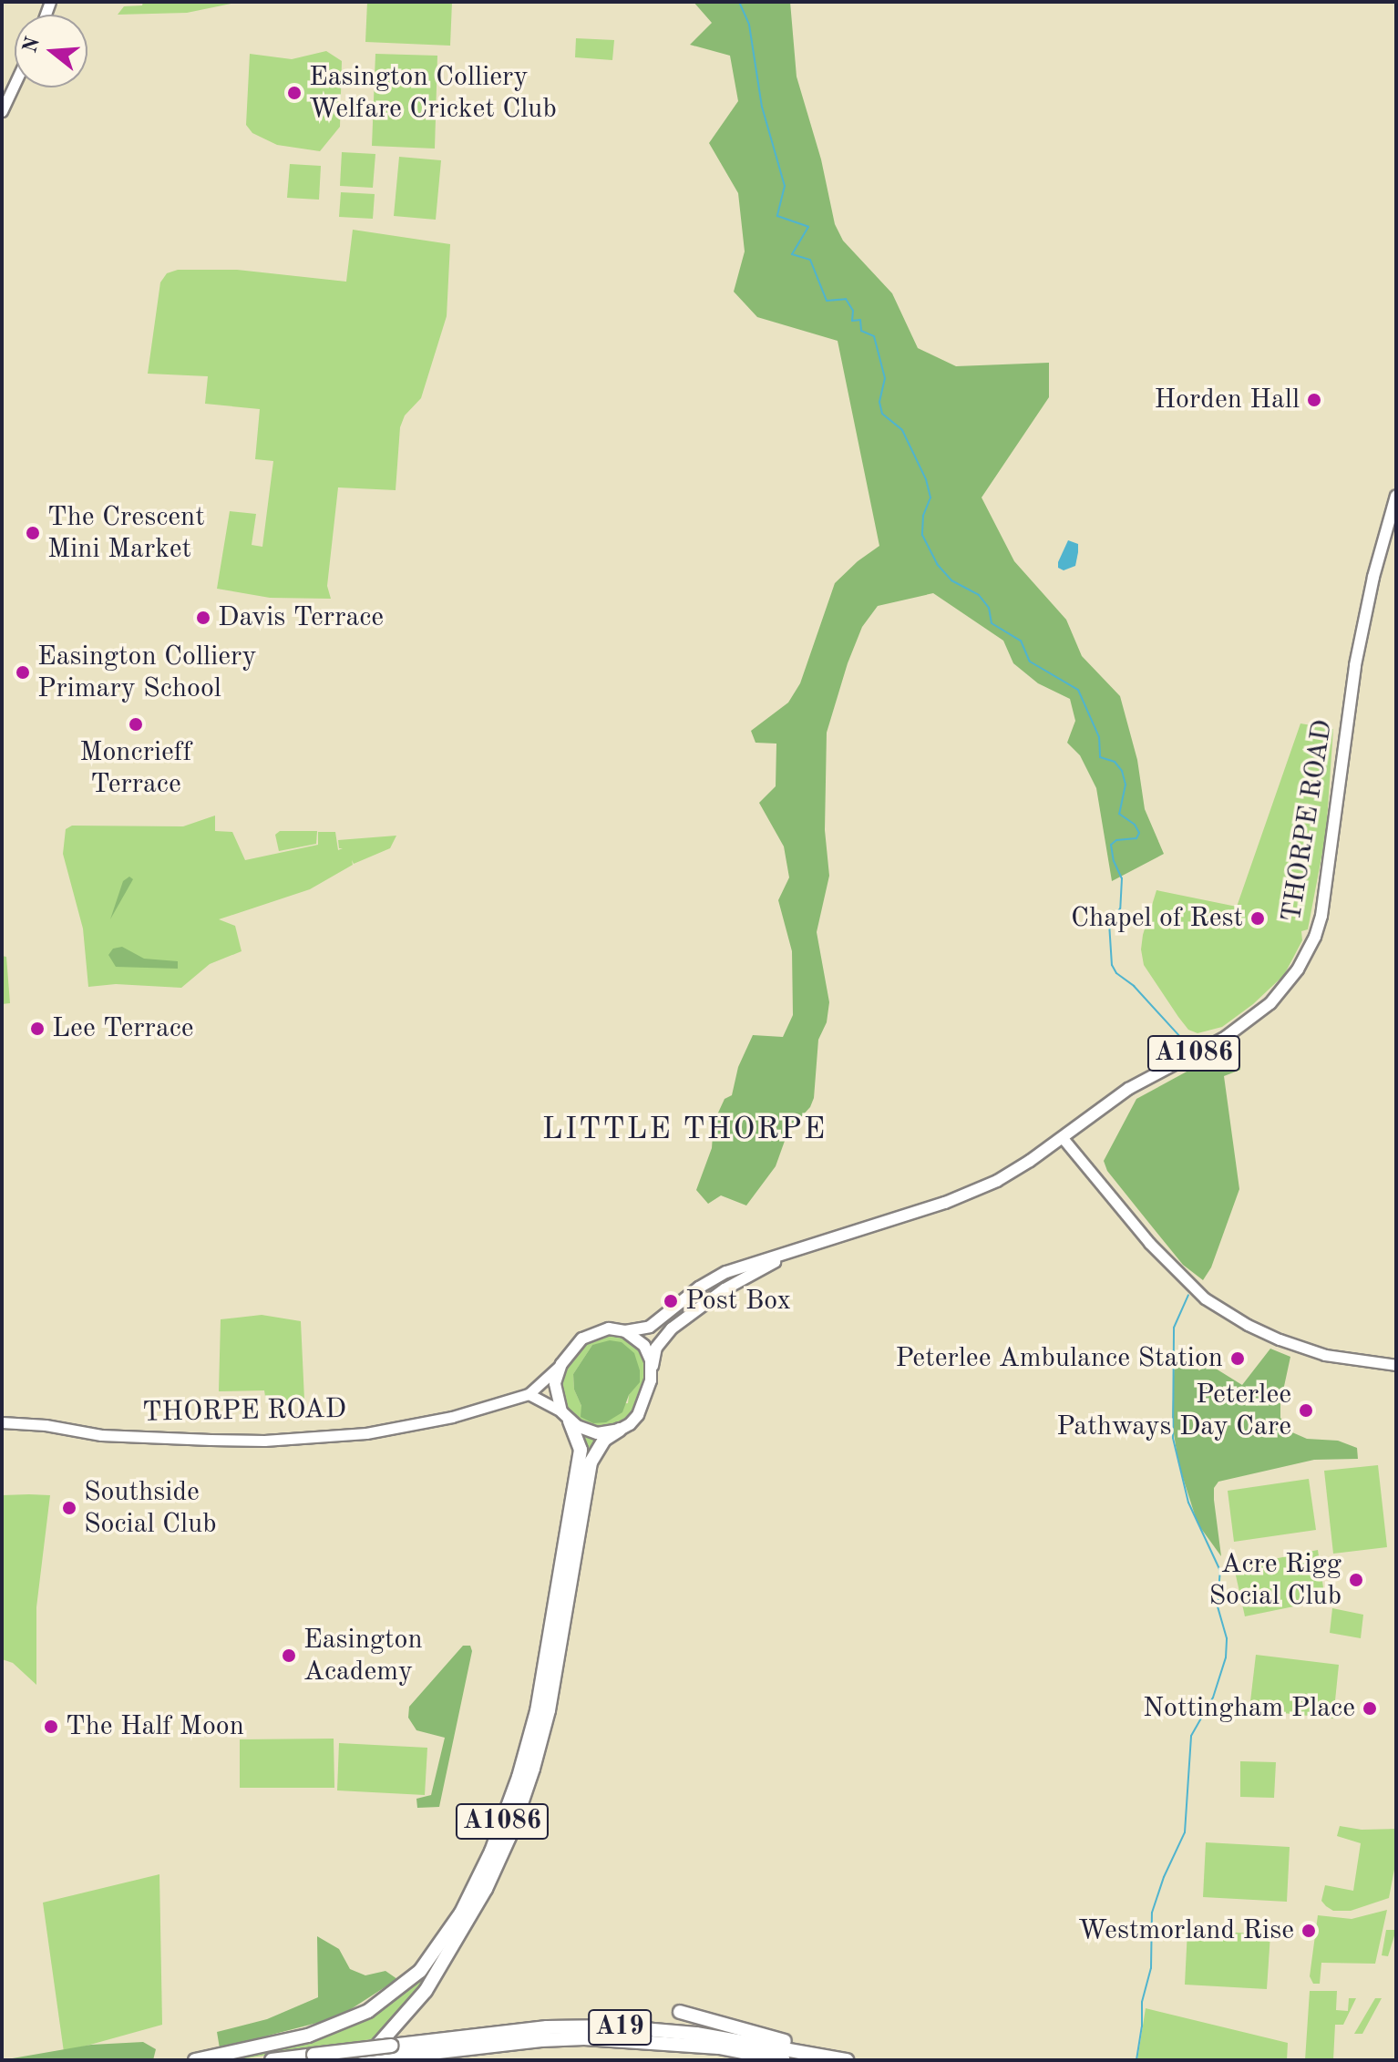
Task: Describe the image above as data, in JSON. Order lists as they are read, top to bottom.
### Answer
{
  "streets": {
    "highway": ["A1086", "A19"],
    "main road": ["THORPE ROAD"]
  },
  "crossings": [
    ["THORPE ROAD", "A1086"],
    ["A1086", "A19"]
  ],
  "districts": ["LITTLE THORPE"],
  "places": [
    "Easington Colliery Welfare Cricket Club",
    "Horden Hall",
    "The Crescent Mini Market",
    "Davis Terrace",
    "Easington Colliery Primary School",
    "Moncrieff Terrace",
    "Chapel of Rest",
    "Lee Terrace",
    "Post Box",
    "Peterlee Ambulance Station",
    "Peterlee Pathways Day Care",
    "Southside Social Club",
    "Acre Rigg Social Club",
    "Easington Academy",
    "Nottingham Place",
    "The Half Moon",
    "Westmorland Rise"
  ],
  "north": "left"
}
